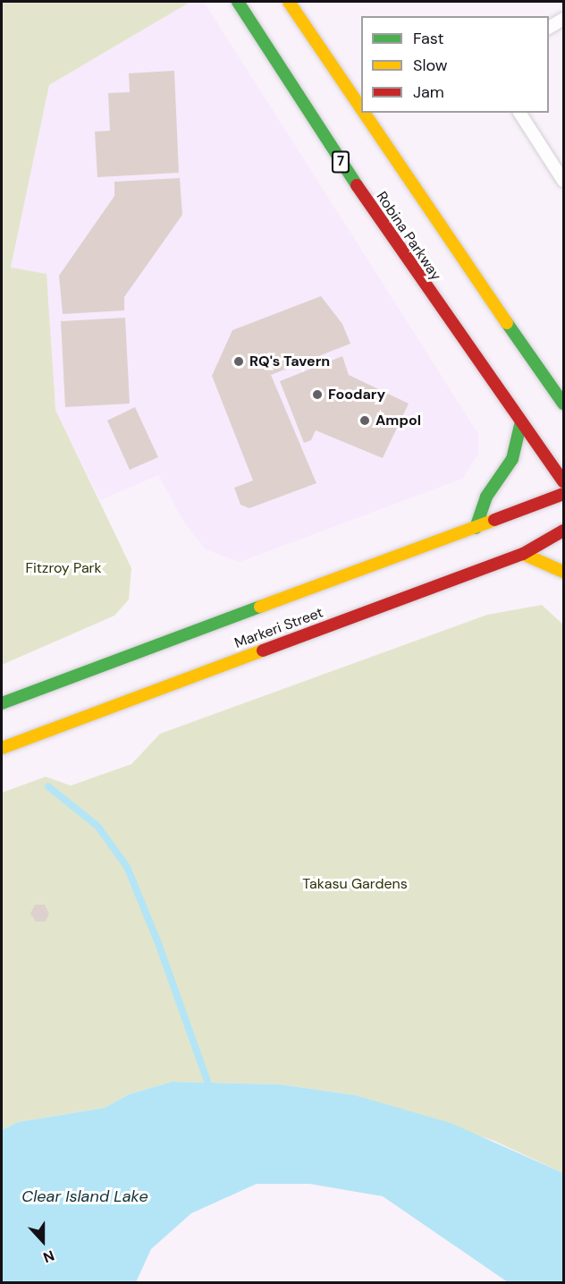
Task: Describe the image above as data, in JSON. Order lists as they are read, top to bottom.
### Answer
{
  "streets": {
    "main road": ["7", "Robina Parkway", "Markeri Street"]
  },
  "water": ["Clear Island Lake"],
  "parks": ["Fitzroy Park", "Takasu Gardens"],
  "places": ["RQ's Tavern", "Foodary", "Ampol"],
  "legend": ["Fast", "Slow", "Jam"],
  "north": "bottom"
}
